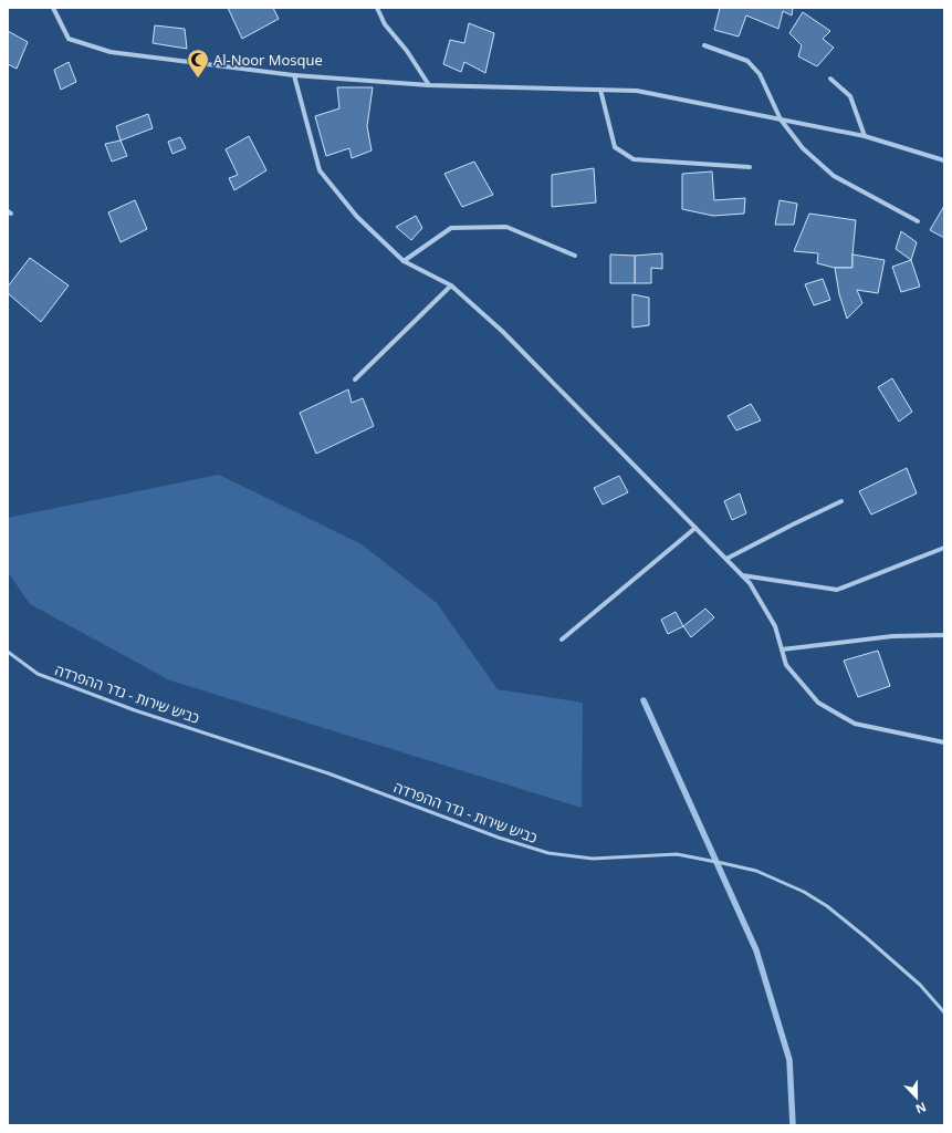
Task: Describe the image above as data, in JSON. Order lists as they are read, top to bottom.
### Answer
{
  "streets": {
    "lane": ["כביש שירות - גדר ההפרדה"]
  },
  "places": {
    "mosque": ["Al-Noor Mosque"]
  },
  "north": "bottom"
}
